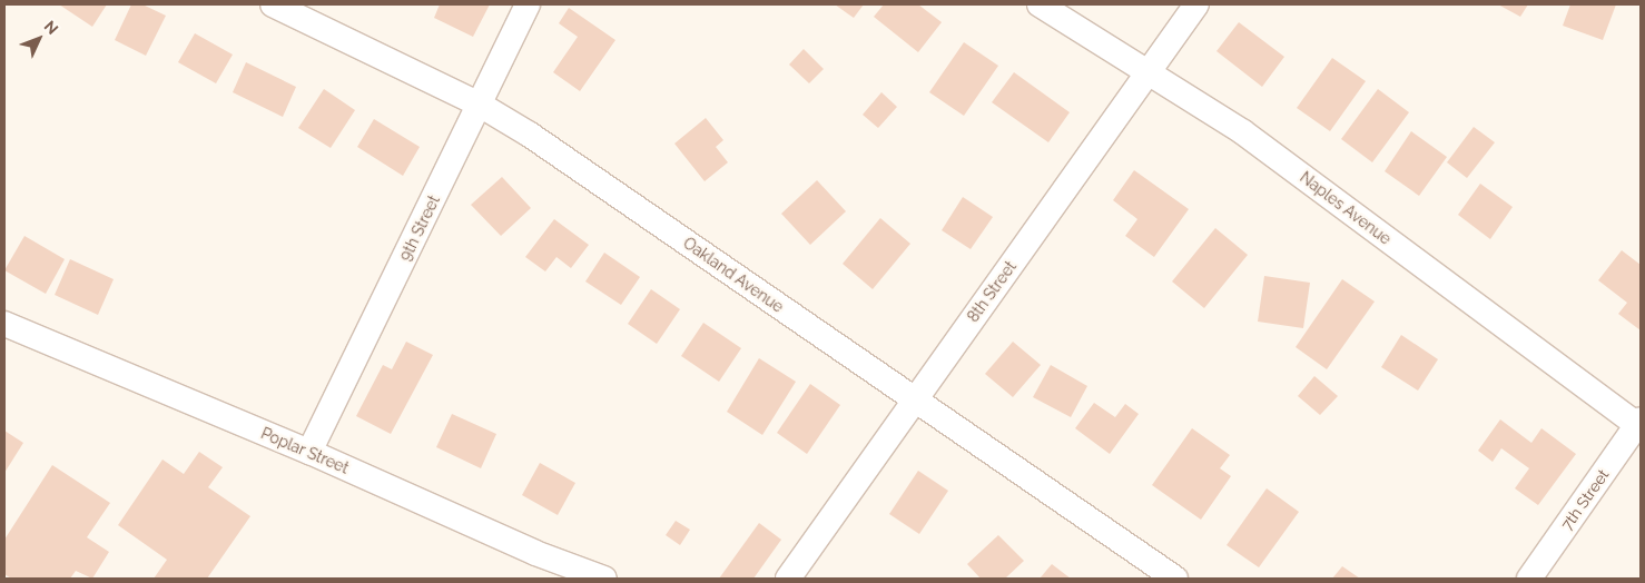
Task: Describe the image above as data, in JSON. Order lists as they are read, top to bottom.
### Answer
{
  "streets": {
    "street": [
      "Naples Avenue",
      "9th Street",
      "Oakland Avenue",
      "8th Street",
      "Poplar Street",
      "7th Street"
    ]
  },
  "crossings": [
    ["Naples Avenue", "8th Street"],
    ["Naples Avenue", "7th Street"],
    ["9th Street", "Oakland Avenue"],
    ["9th Street", "Poplar Street"],
    ["Oakland Avenue", "8th Street"]
  ],
  "north": "top right"
}
